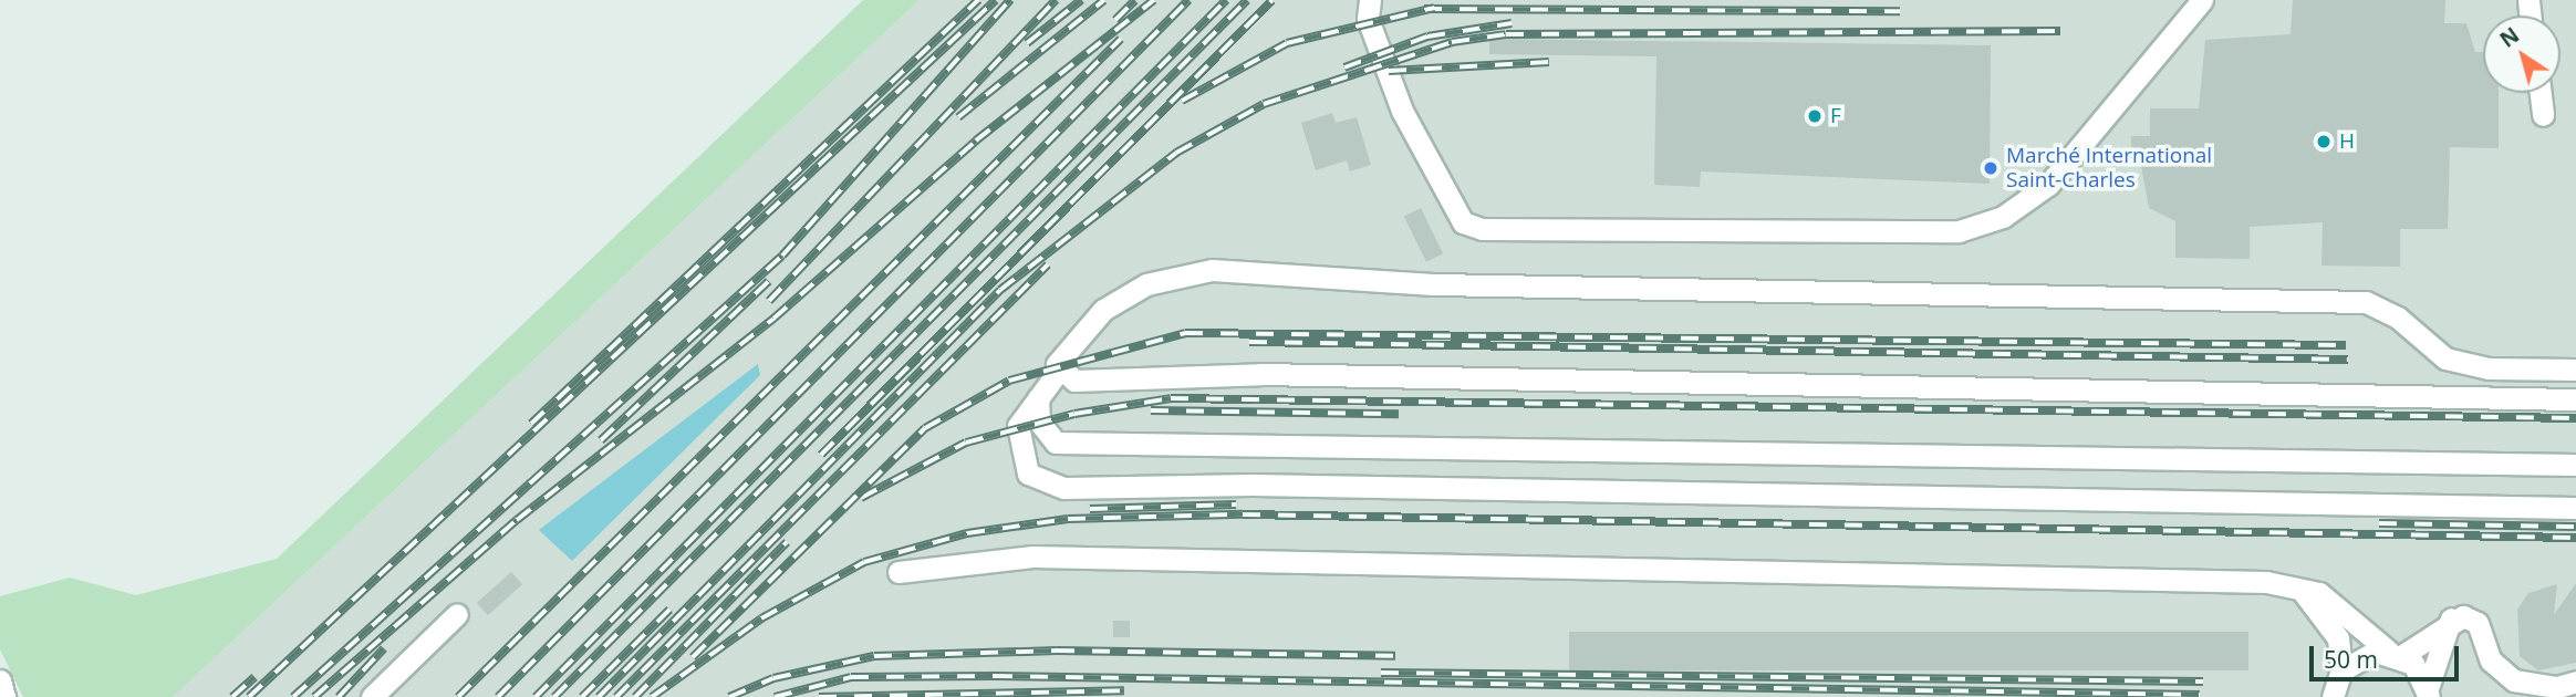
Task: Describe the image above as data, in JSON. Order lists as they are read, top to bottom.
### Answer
{
  "places": ["F", "H", "Marché International Saint-Charles"],
  "scale_bar": "50 m",
  "north": "top left"
}
